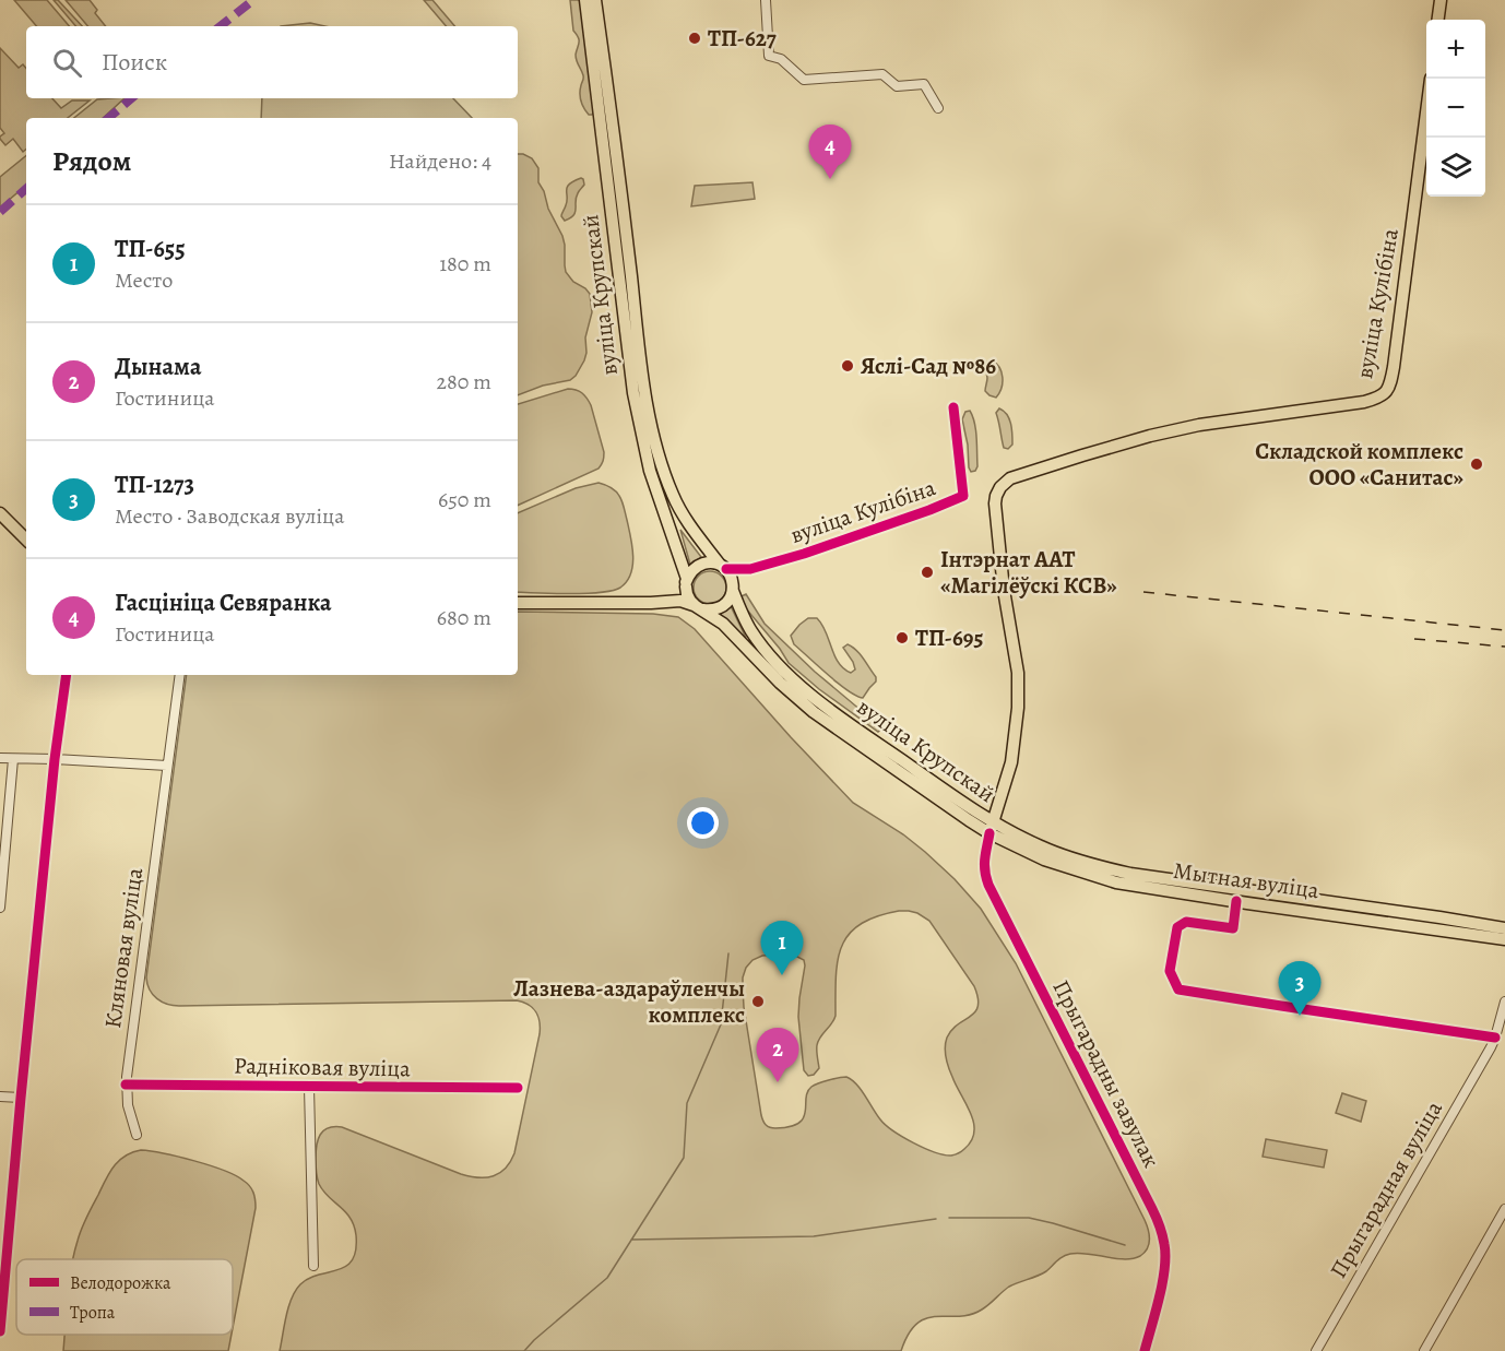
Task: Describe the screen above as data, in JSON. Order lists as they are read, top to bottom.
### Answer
{
  "streets": {
    "main road": ["вуліца Крупскай", "вуліца Кулібіна", "Мытная вуліца"],
    "street": [
      "Кляновая вуліца",
      "Радніковая вуліца",
      "Прыгарадны завулак",
      "Прыгарадная вуліца"
    ]
  },
  "crossings": [
    ["вуліца Крупскай", "вуліца Кулібіна"],
    ["вуліца Крупскай", "Мытная вуліца"],
    ["вуліца Крупскай", "Прыгарадны завулак"],
    ["Мытная вуліца", "Прыгарадны завулак"],
    ["Кляновая вуліца", "Радніковая вуліца"]
  ],
  "places": [
    "ТП-627",
    "Яслі-Сад №86",
    "Складской комплекс ООО «Санитас»",
    "Інтэрнат ААТ «Магілёўскі КСВ»",
    "ТП-695",
    "Лазнева-аздараўленчы комплекс"
  ],
  "legend": ["Велодорожка", "Тропа"],
  "page": {
    "map_buttons": ["+", "−"],
    "search": "Поиск",
    "heading": ["Рядом", "Найдено: 4"],
    "pins": [
      "4",
      "1",
      "3",
      "2"
    ],
    "list": [
      {
        "mark": "1",
        "name": "ТП-655",
        "note": "Место",
        "value": "180 m"
      },
      {
        "mark": "2",
        "name": "Дынама",
        "note": "Гостиница",
        "value": "280 m"
      },
      {
        "mark": "3",
        "name": "ТП-1273",
        "note": "Место · Заводская вуліца",
        "value": "650 m"
      },
      {
        "mark": "4",
        "name": "Гасцініца Севяранка",
        "note": "Гостиница",
        "value": "680 m"
      }
    ]
  }
}
